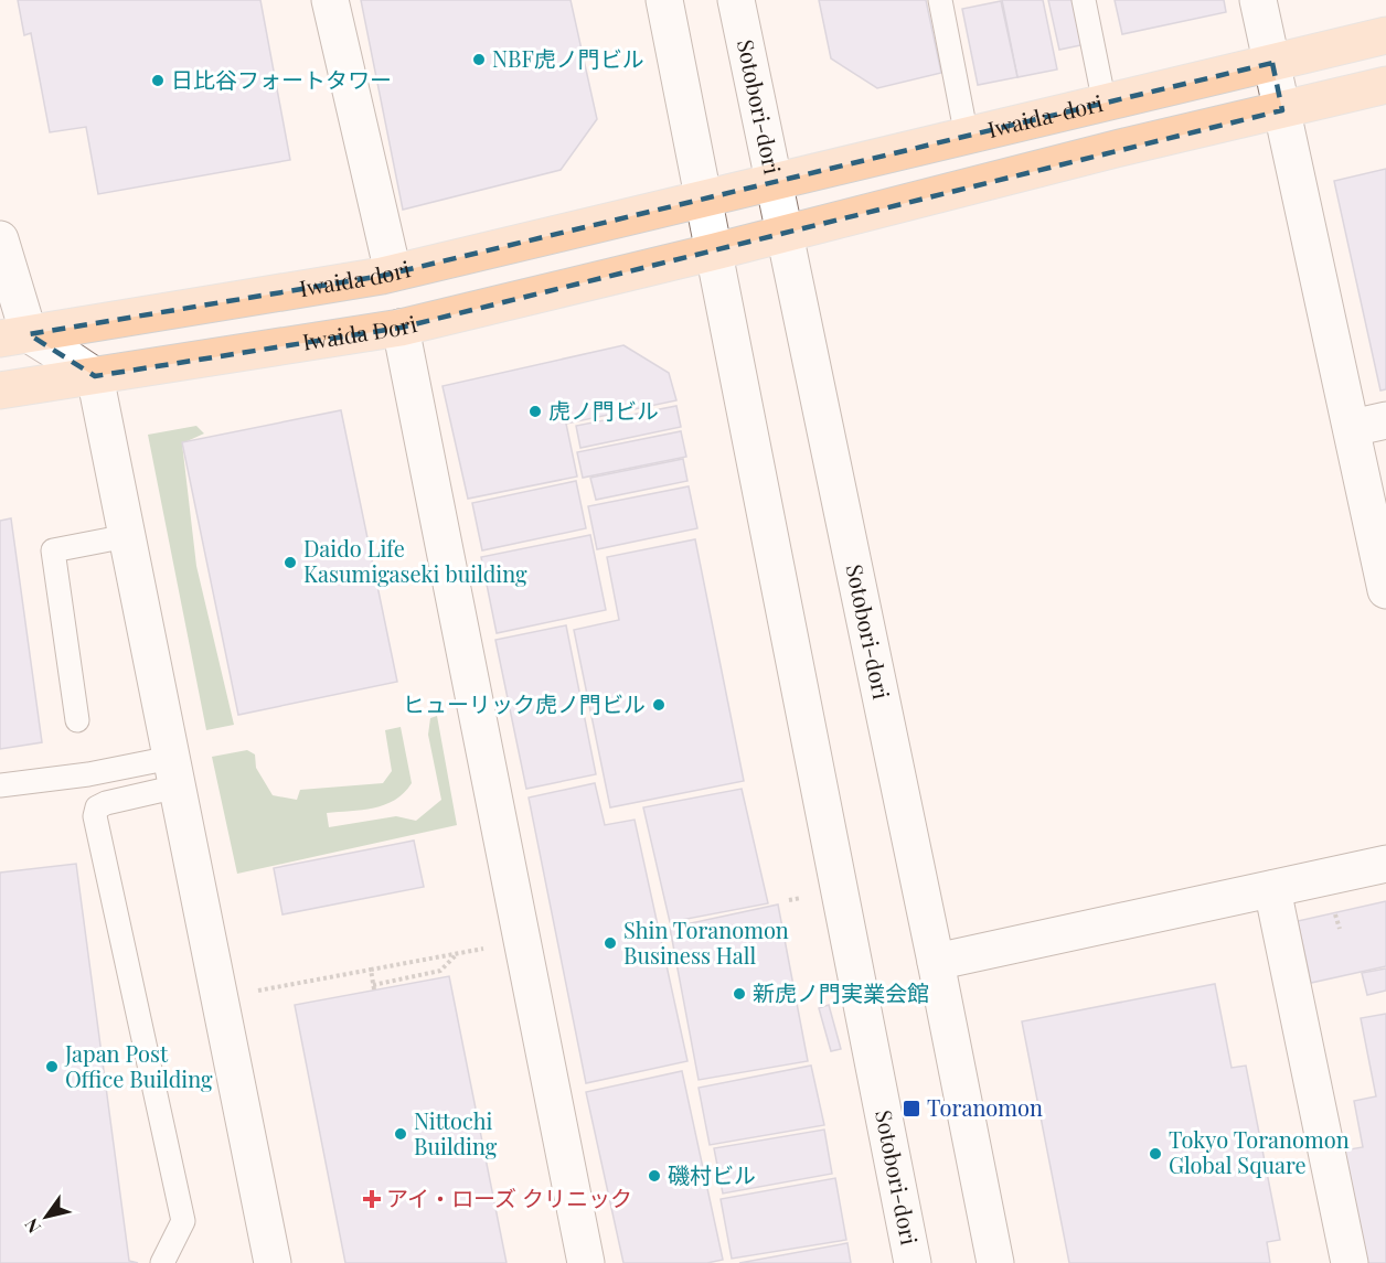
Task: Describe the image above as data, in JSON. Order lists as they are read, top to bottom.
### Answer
{
  "streets": {
    "main road": ["Iwaida-dori", "Iwaida dori", "Iwaida Dori"],
    "street": ["Sotobori-dori"]
  },
  "crossings": [
    ["Sotobori-dori", "Iwaida-dori"],
    ["Sotobori-dori", "Iwaida dori"],
    ["Sotobori-dori", "Iwaida Dori"],
    ["Iwaida-dori", "Iwaida dori"]
  ],
  "places": {
    "other": [
      "NBF虎ノ門ビル",
      "日比谷フォートタワー",
      "虎ノ門ビル",
      "Daido Life Kasumigaseki building",
      "ヒューリック虎ノ門ビル",
      "Shin Toranomon Business Hall",
      "新虎ノ門実業会館",
      "Japan Post Office Building",
      "Nittochi Building",
      "Tokyo Toranomon Global Square",
      "磯村ビル"
    ],
    "transit": ["Toranomon"],
    "health": ["アイ・ローズ クリニック"]
  },
  "north": "bottom left"
}
